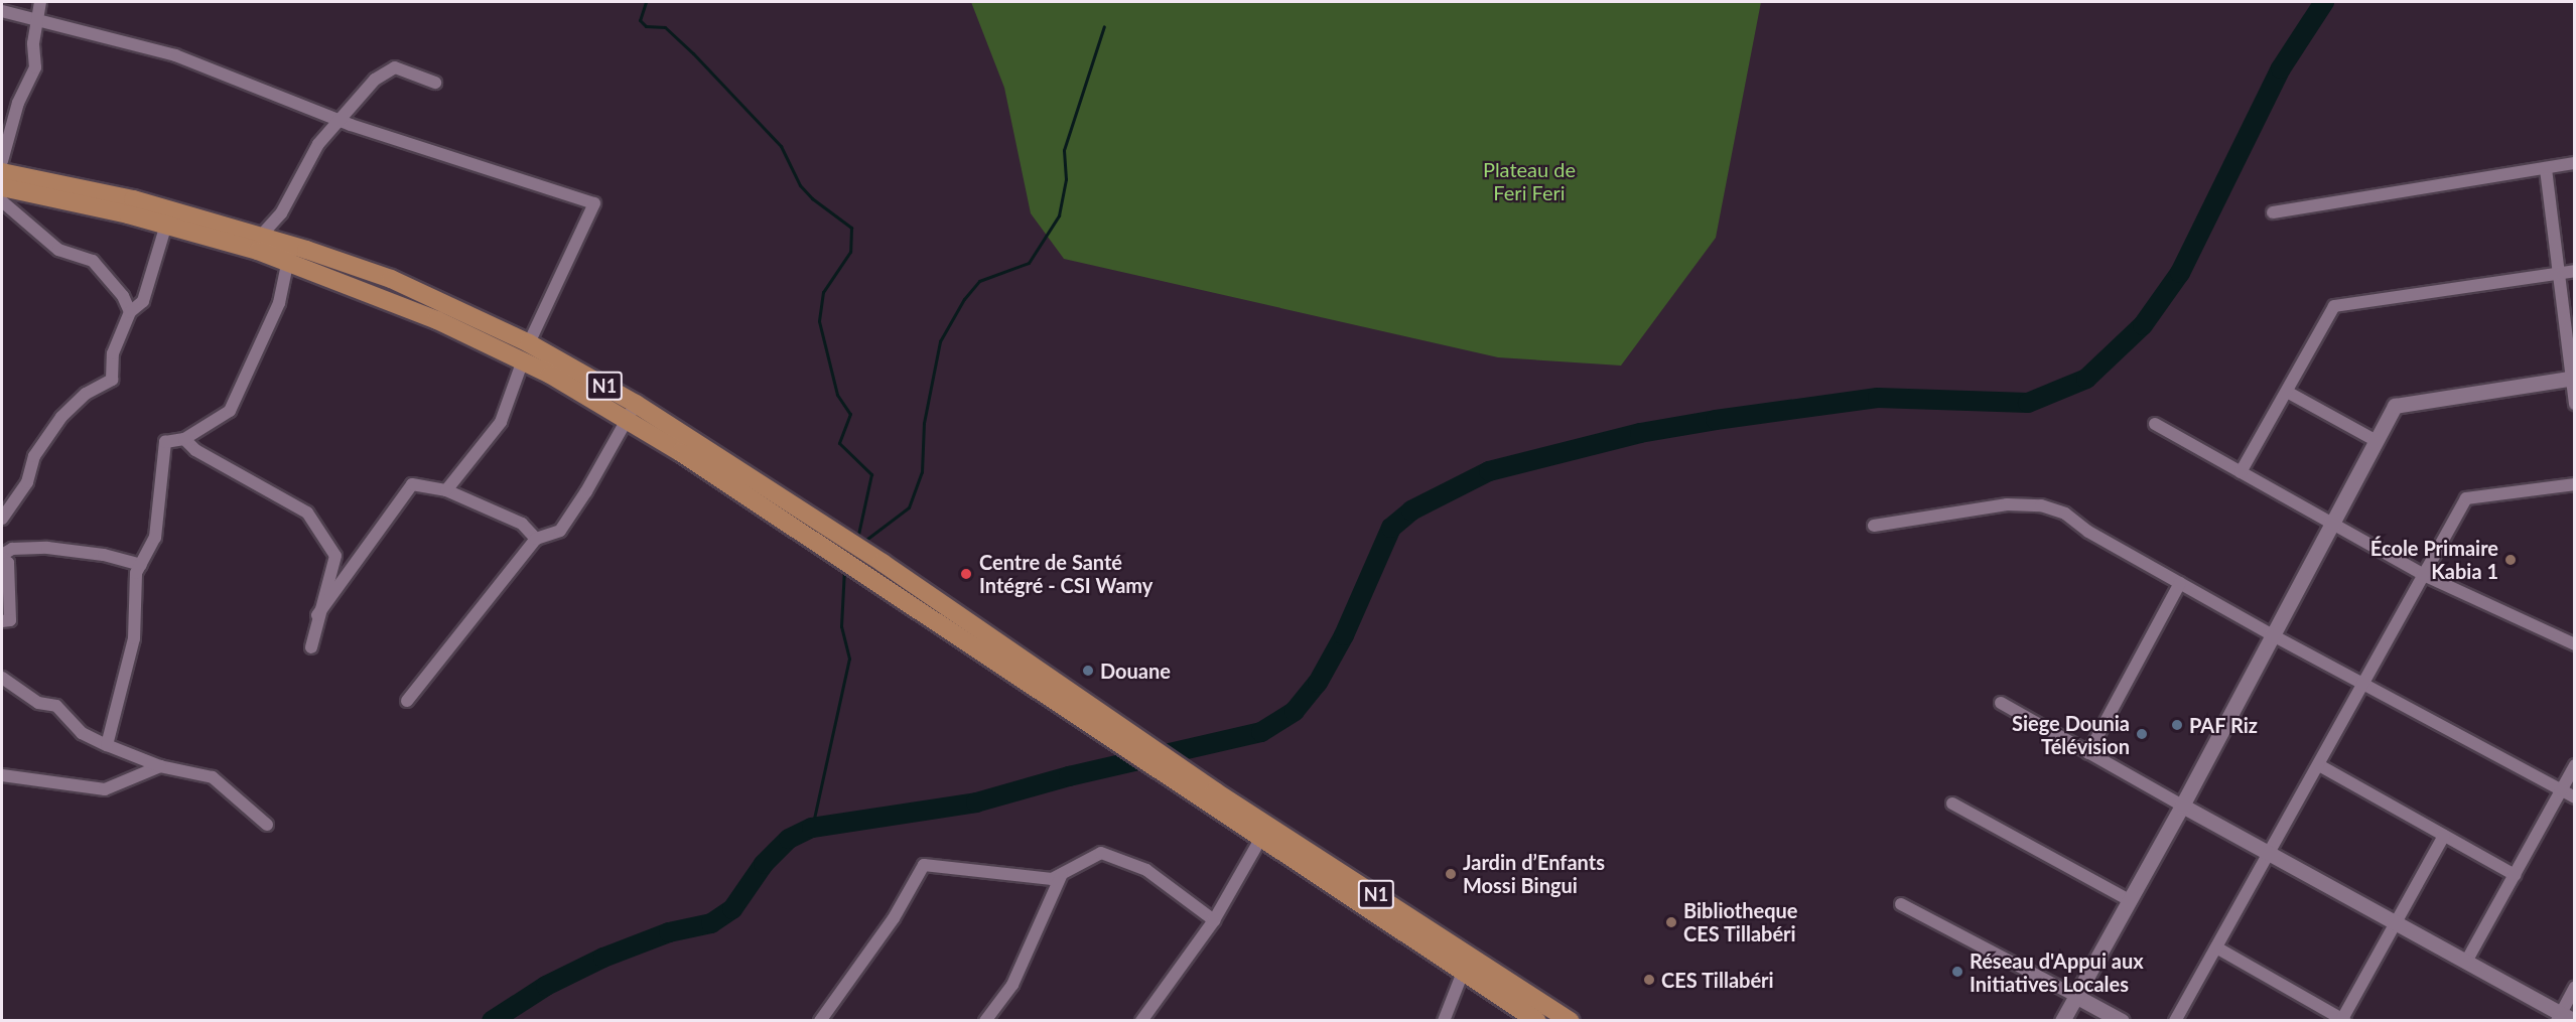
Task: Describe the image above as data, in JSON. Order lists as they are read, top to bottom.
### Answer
{
  "streets": {
    "main road": ["N1"]
  },
  "parks": ["Plateau de Feri Feri"],
  "places": [
    "École Primaire Kabia 1",
    "Centre de Santé Intégré - CSI Wamy",
    "Douane",
    "PAF Riz",
    "Siege Dounia Télévision",
    "Jardin d’Enfants Mossi Bingui",
    "Bibliotheque CES Tillabéri",
    "Réseau d'Appui aux Initiatives Locales",
    "CES Tillabéri"
  ]
}
